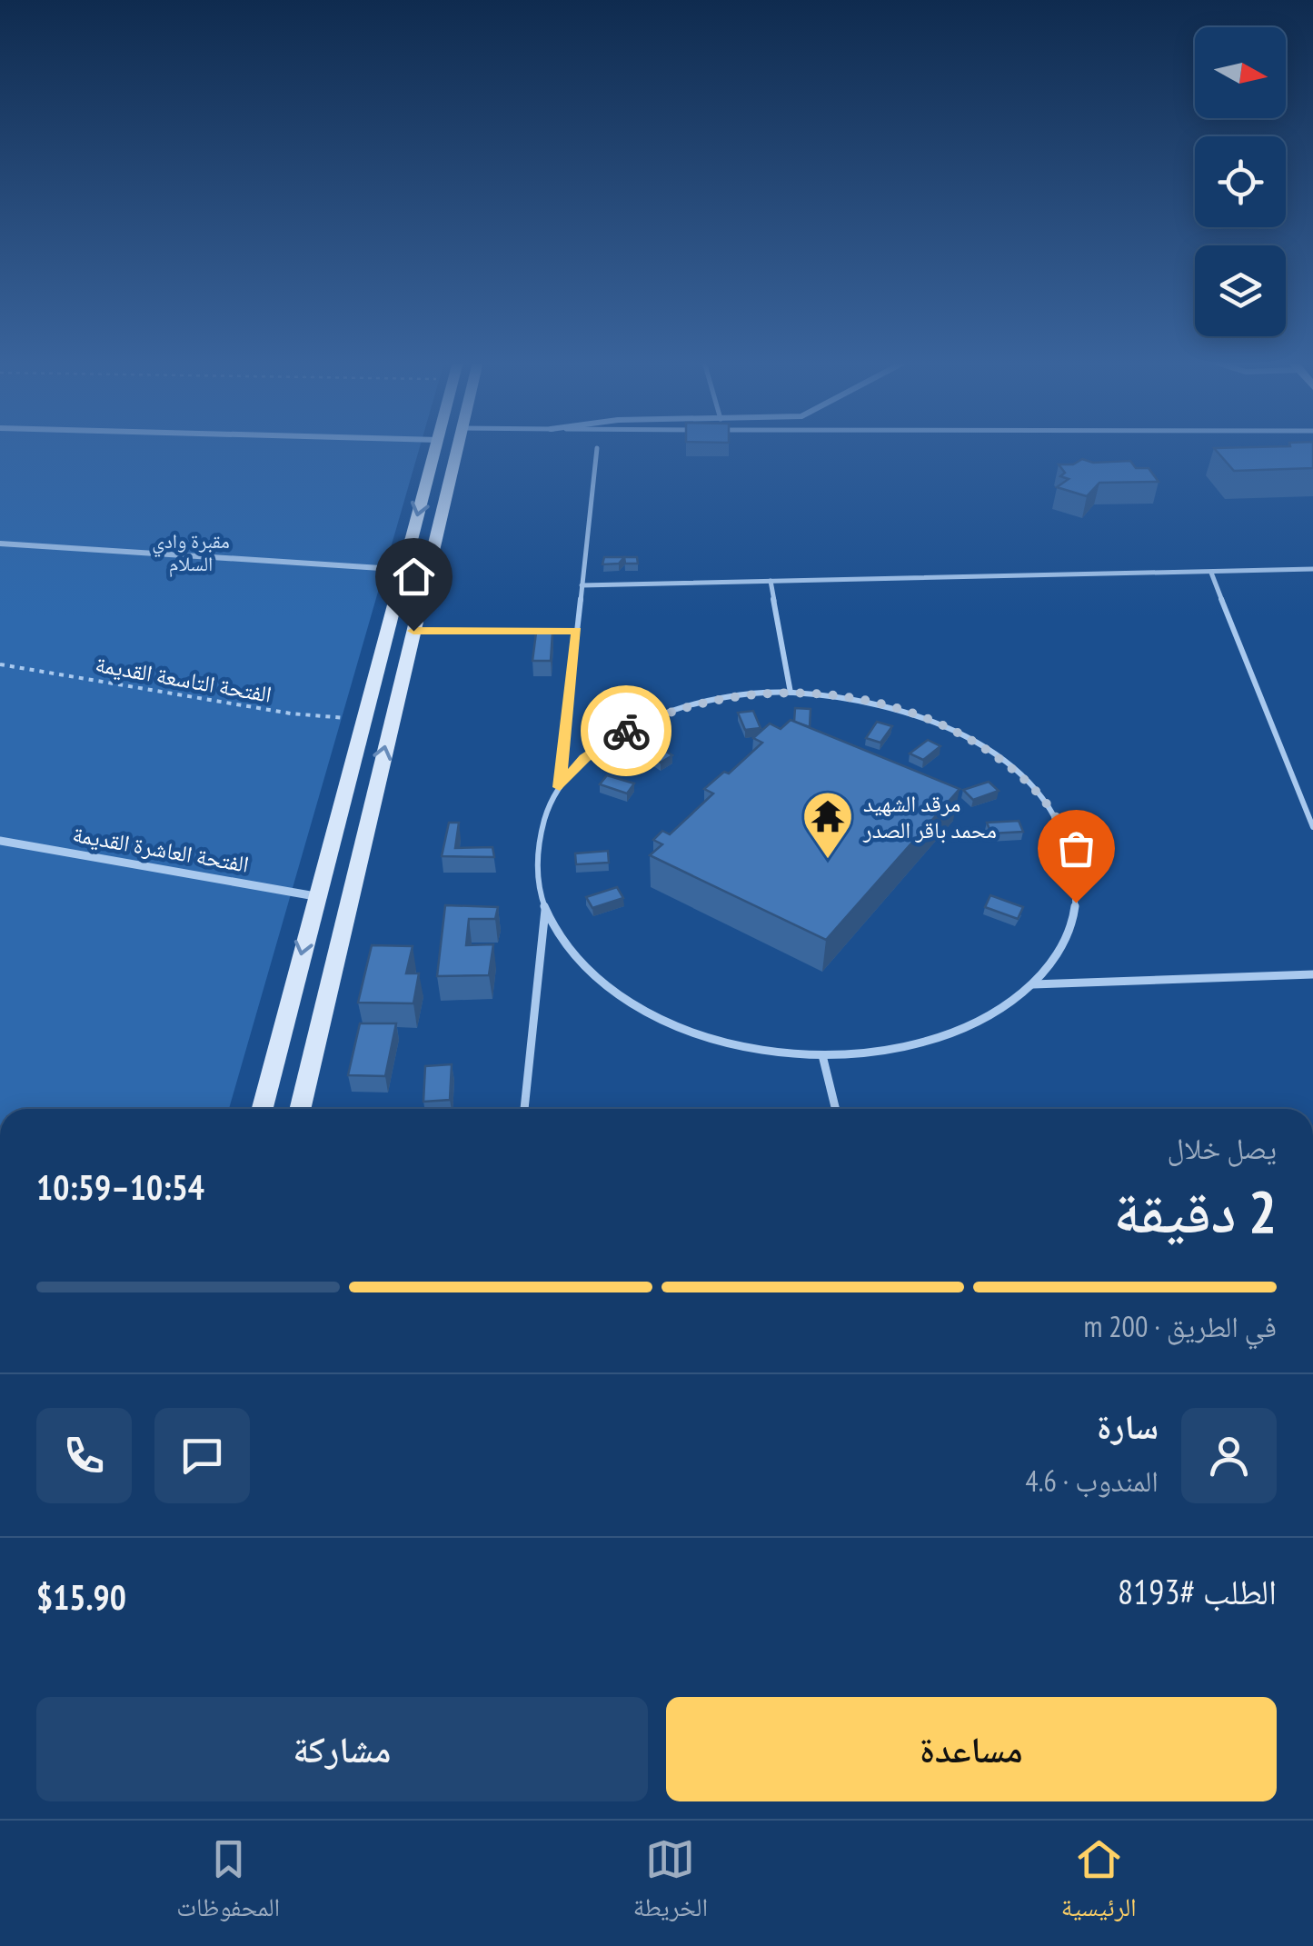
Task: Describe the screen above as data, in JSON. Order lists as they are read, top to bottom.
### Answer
{
  "streets": {
    "street": ["الفتحة العاشرة القديمة"],
    "path": ["الفتحة التاسعة القديمة"]
  },
  "parks": ["مقبرة وادي السلام"],
  "places": {
    "temple": ["مرقد الشهيد محمد باقر الصدر"]
  },
  "north": "right",
  "page": {
    "heading": ["2 دقيقة", "يصل خلال", "10:54–10:59"],
    "panel": [
      "سارة",
      "المندوب · 4.6",
      "الطلب #8193",
      "$15.90"
    ],
    "bar": "في الطريق · 200 m",
    "buttons": ["مساعدة", "مشاركة"],
    "tabs": ["الرئيسية", "الخريطة", "المحفوظات"]
  }
}
